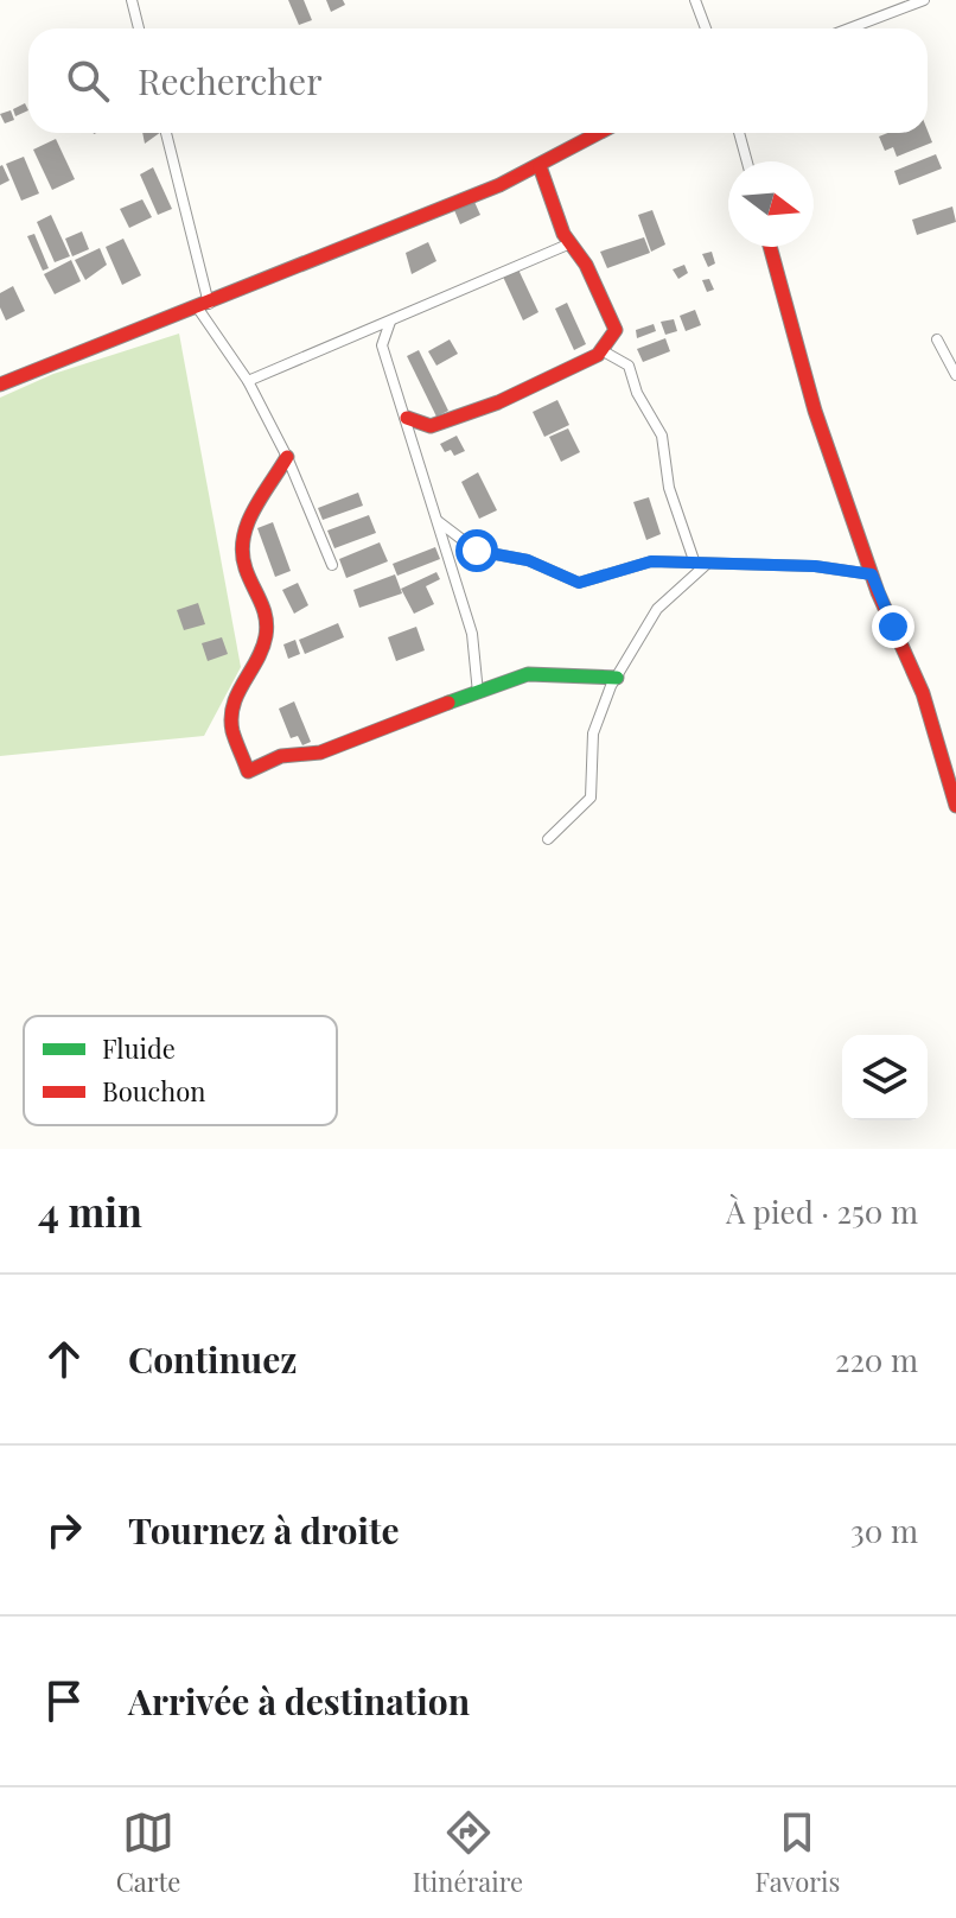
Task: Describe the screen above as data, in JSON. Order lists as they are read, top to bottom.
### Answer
{
  "legend": ["Fluide", "Bouchon"],
  "north": "right",
  "page": {
    "search": "Rechercher",
    "heading": ["4 min", "À pied · 250 m"],
    "list": [
      ["Continuez", "220 m"],
      ["Tournez à droite", "30 m"],
      "Arrivée à destination"
    ],
    "nav": ["Carte", "Itinéraire", "Favoris"]
  }
}
